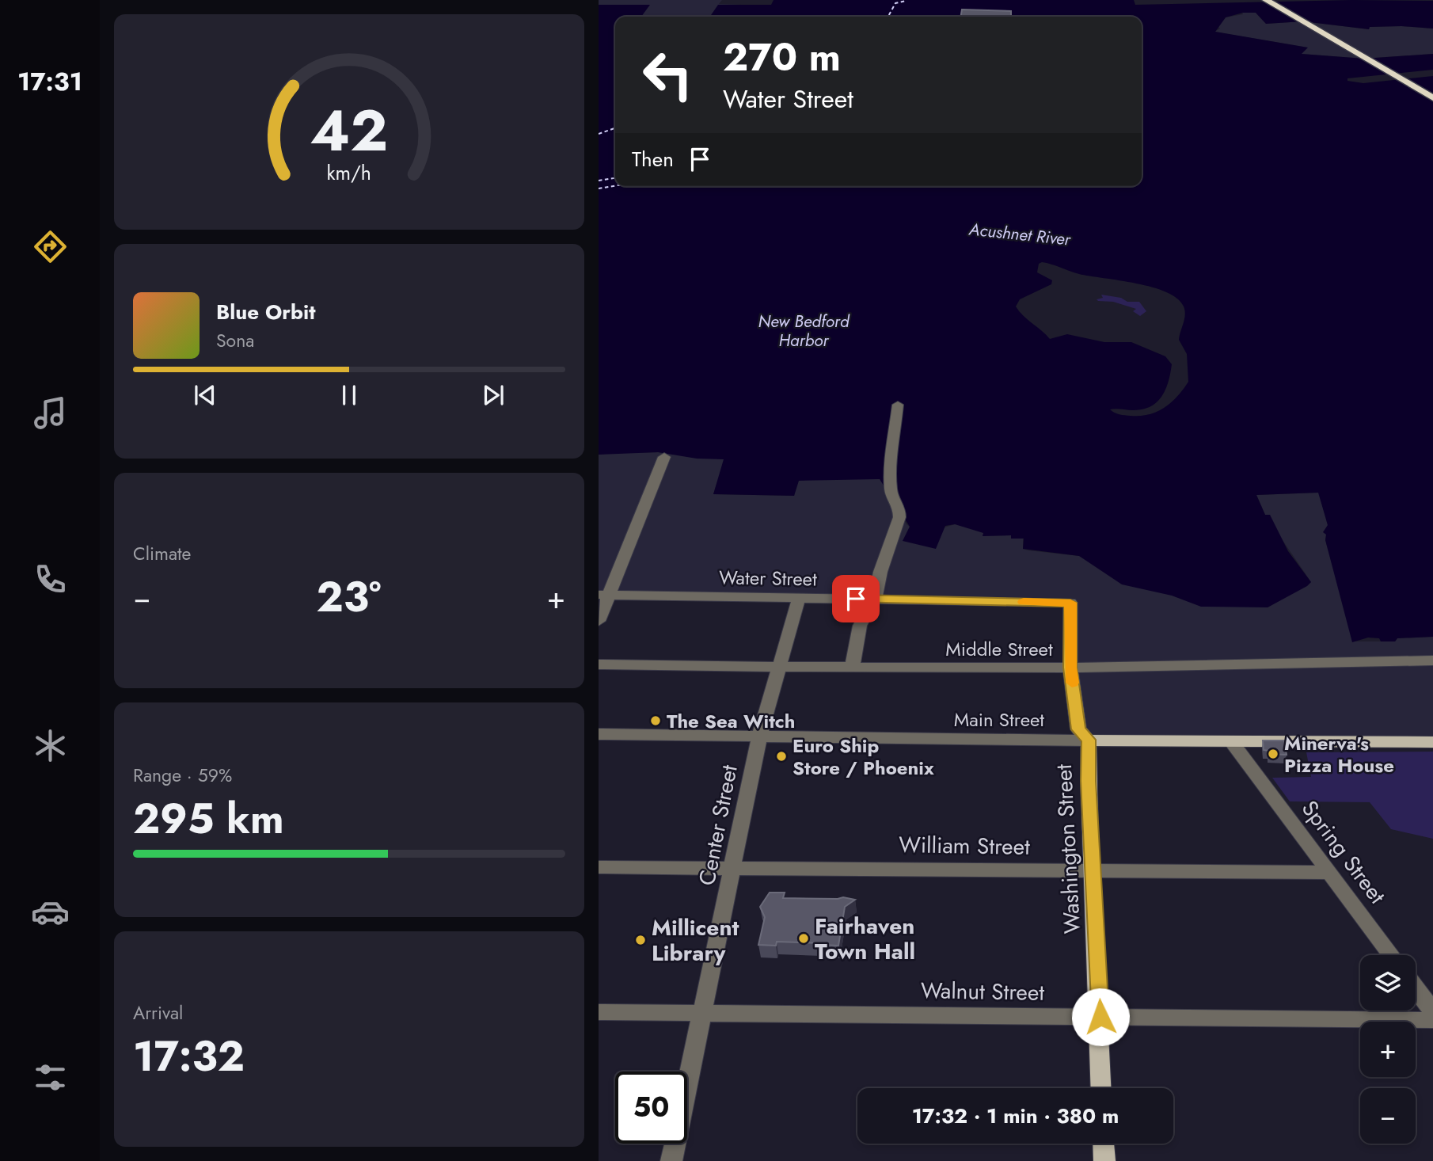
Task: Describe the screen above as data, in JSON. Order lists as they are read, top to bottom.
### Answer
{
  "streets": {
    "main road": ["Main Street", "Washington Street"],
    "street": [
      "Water Street",
      "Middle Street",
      "Center Street",
      "William Street",
      "Spring Street",
      "Walnut Street"
    ]
  },
  "crossings": [
    ["Water Street", "Center Street"],
    ["Water Street", "Washington Street"],
    ["Middle Street", "Center Street"],
    ["Middle Street", "Washington Street"],
    ["Main Street", "Center Street"],
    ["Main Street", "Washington Street"],
    ["Main Street", "Spring Street"],
    ["Center Street", "William Street"],
    ["Center Street", "Walnut Street"],
    ["William Street", "Washington Street"],
    ["William Street", "Spring Street"],
    ["Washington Street", "Walnut Street"]
  ],
  "water": ["Acushnet River", "New Bedford Harbor"],
  "places": [
    "The Sea Witch",
    "Minerva's Pizza House",
    "Euro Ship Store / Phoenix",
    "Fairhaven Town Hall",
    "Millicent Library"
  ],
  "page": {
    "tabs": "17:31",
    "turn": ["270 m", "Water Street"],
    "then": "Then",
    "song": ["Blue Orbit", "Sona"],
    "tile": [
      "Climate",
      ["Range · 59%", "295 km"],
      ["Arrival", "17:32"]
    ],
    "heat": ["−", "23°", "+"],
    "map_buttons": ["+", "−"],
    "limit": "50",
    "trip": "17:32 · 1 min · 380 m",
    "gauge": ["42", "km/h"]
  }
}
